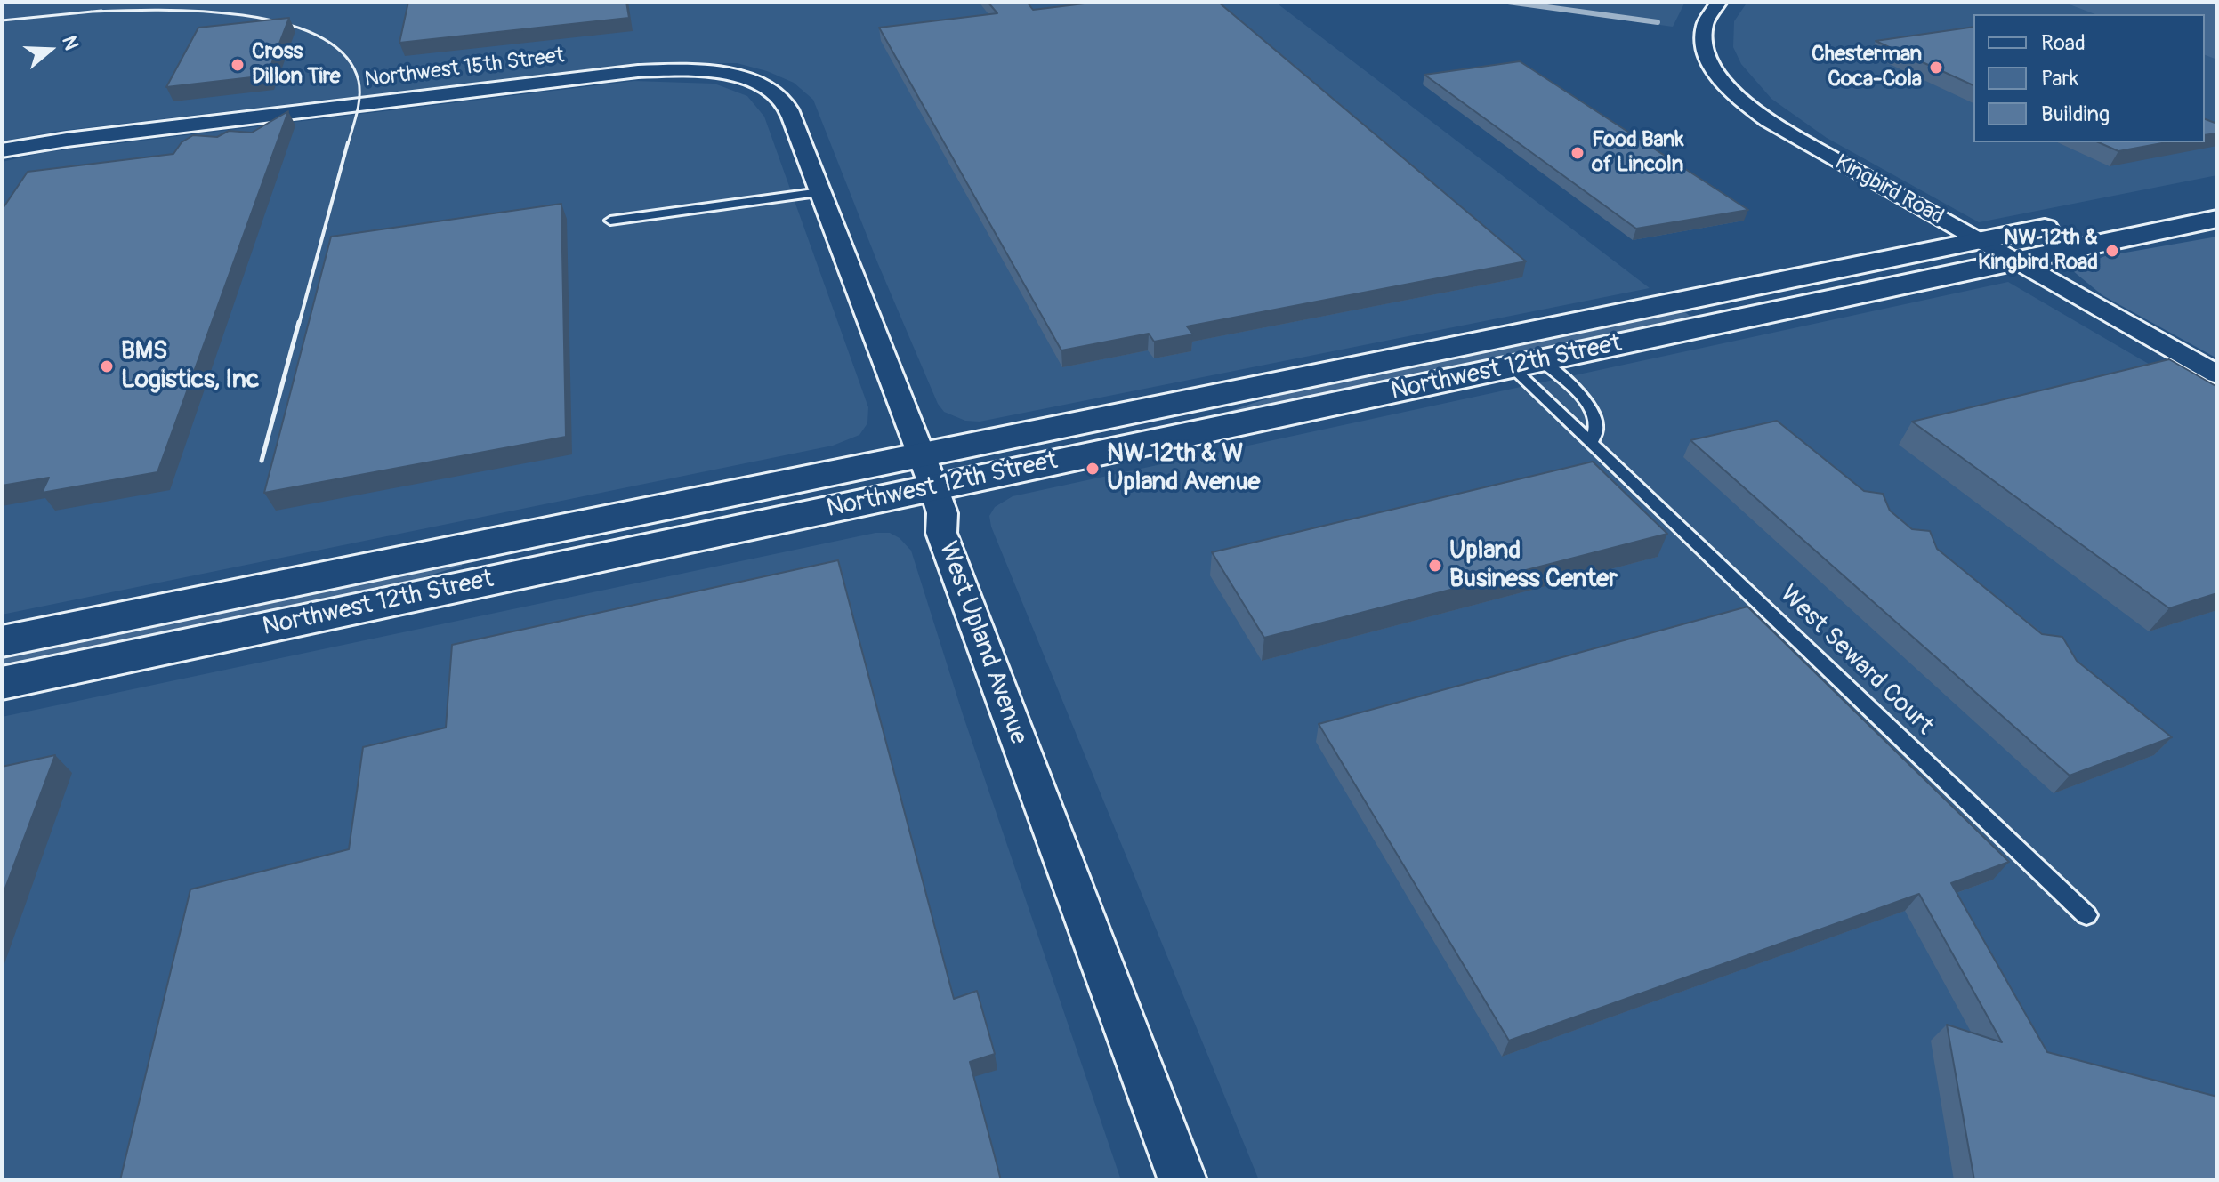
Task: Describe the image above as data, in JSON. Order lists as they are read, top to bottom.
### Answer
{
  "streets": {
    "main road": ["Northwest 12th Street"],
    "street": ["Northwest 15th Street", "Kingbird Road", "West Upland Avenue"],
    "lane": ["West Seward Court"]
  },
  "crossings": [
    ["Northwest 15th Street", "West Upland Avenue"],
    ["Kingbird Road", "Northwest 12th Street"],
    ["Northwest 12th Street", "West Upland Avenue"],
    ["Northwest 12th Street", "West Seward Court"]
  ],
  "places": [
    "Cross Dillon Tire",
    "Chesterman Coca-Cola",
    "Food Bank of Lincoln",
    "NW 12th & Kingbird Road",
    "BMS Logistics, Inc",
    "NW 12th & W Upland Avenue",
    "Upland Business Center"
  ],
  "legend": ["Road", "Park", "Building"],
  "north": "right"
}
